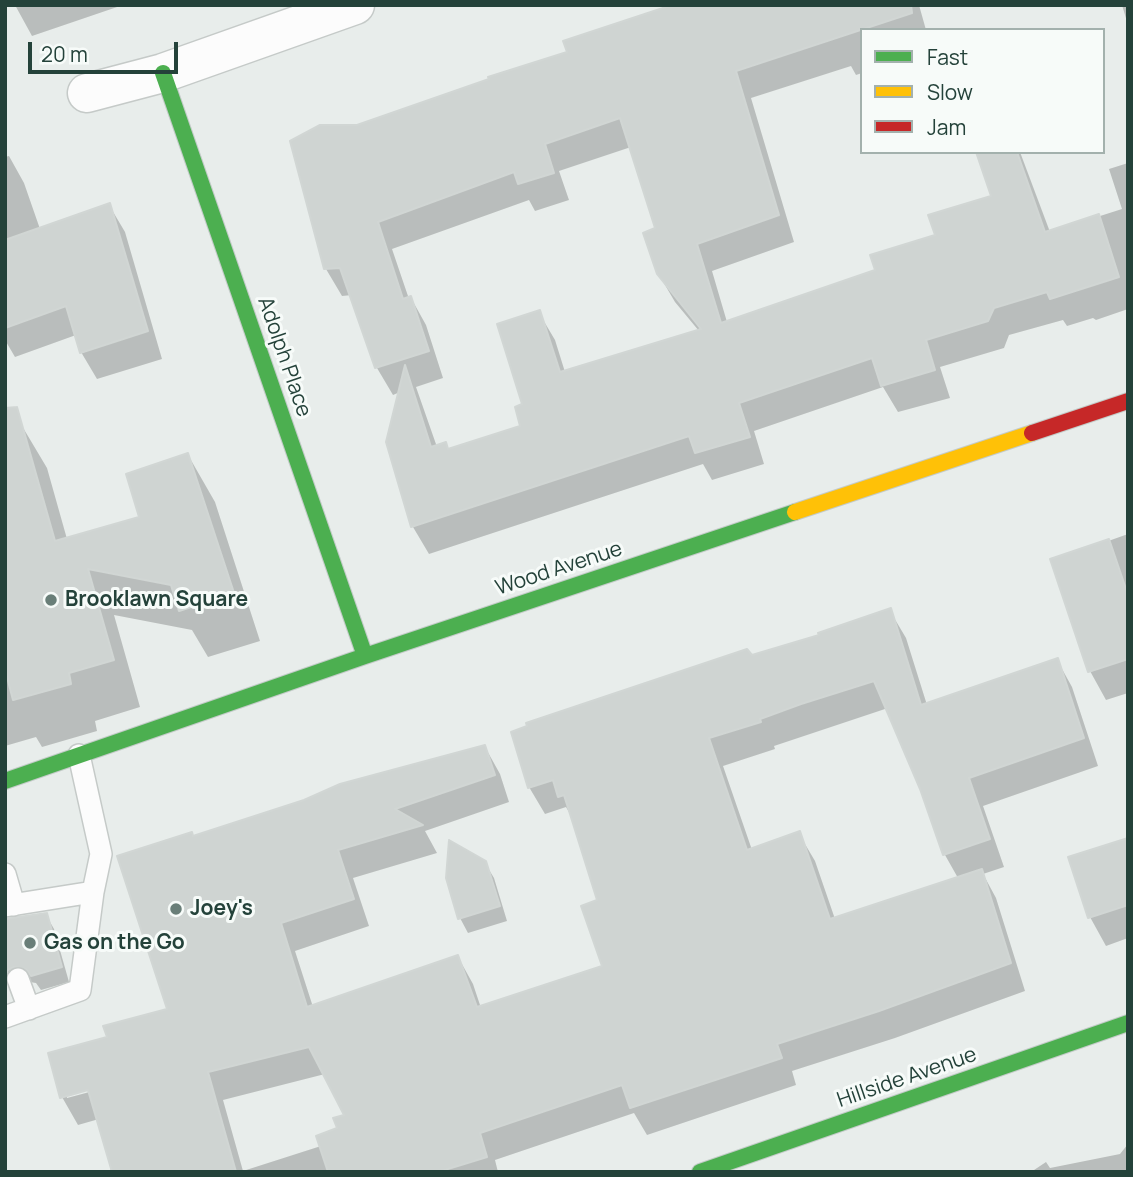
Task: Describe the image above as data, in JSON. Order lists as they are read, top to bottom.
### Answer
{
  "streets": {
    "street": ["Adolph Place", "Wood Avenue", "Hillside Avenue"]
  },
  "crossings": [
    ["Adolph Place", "Wood Avenue"]
  ],
  "places": ["Brooklawn Square", "Joey's", "Gas on the Go"],
  "legend": ["Fast", "Slow", "Jam"],
  "scale_bar": "20 m"
}
